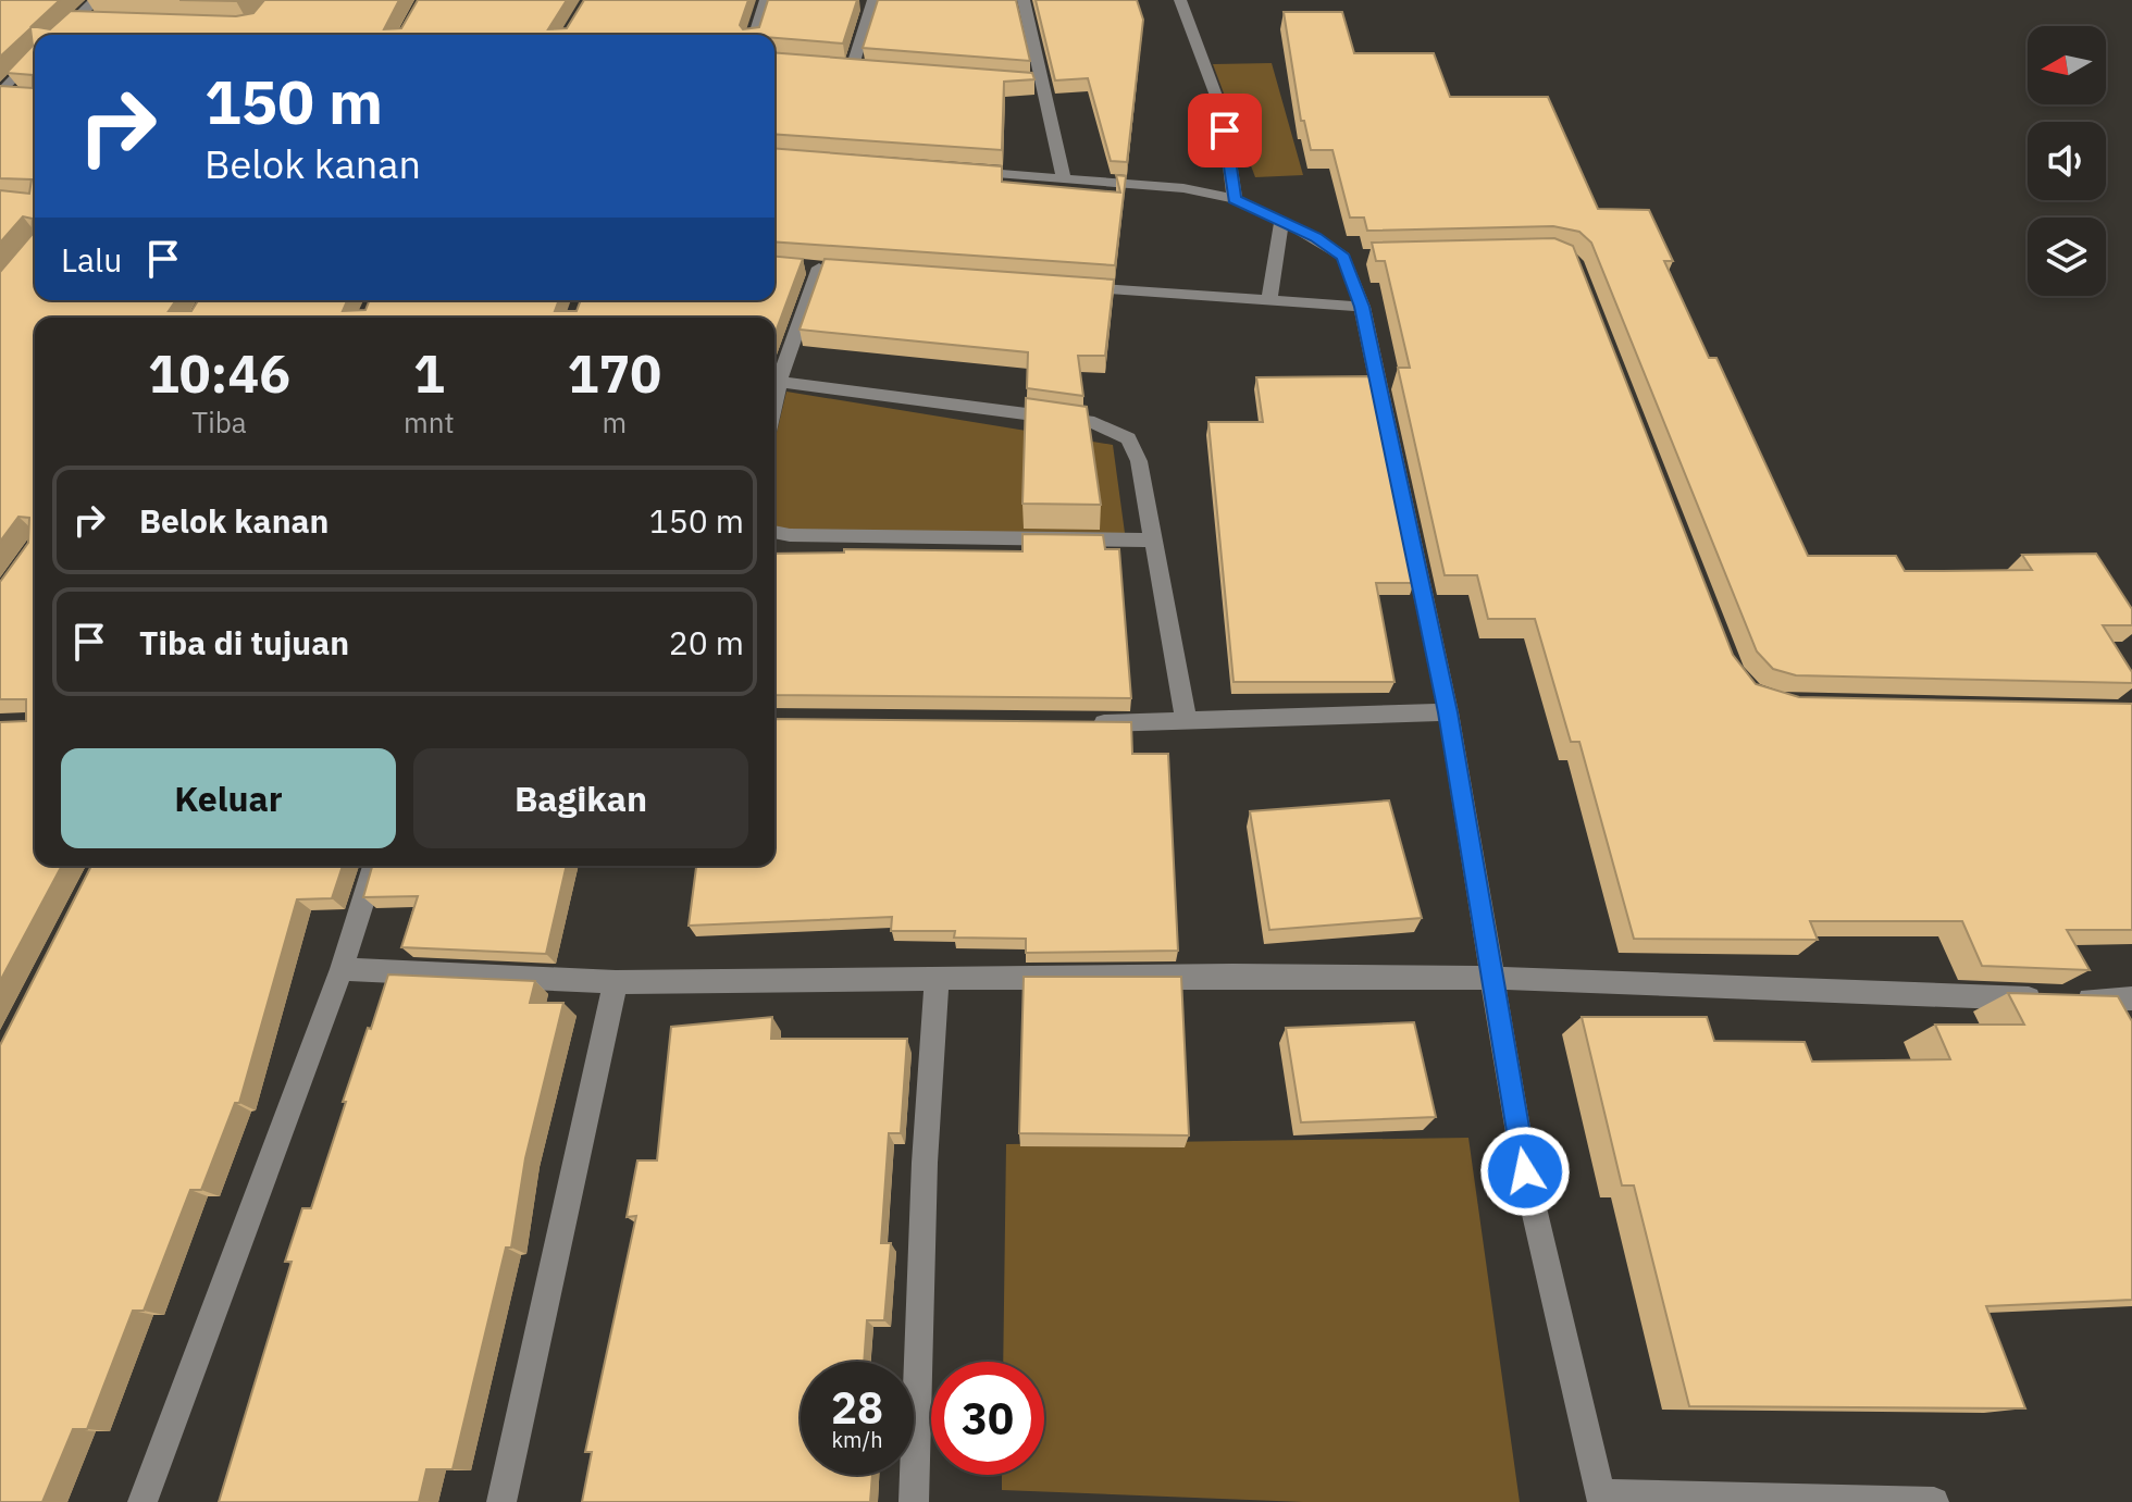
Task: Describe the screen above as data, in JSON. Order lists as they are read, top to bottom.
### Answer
{
  "north": "left",
  "page": {
    "turn": ["150 m", "Belok kanan"],
    "then": "Lalu",
    "eta": [
      "10:46",
      "Tiba",
      "1",
      "mnt",
      "170",
      "m"
    ],
    "list": [
      {
        "name": "Belok kanan",
        "value": "150 m"
      },
      {
        "name": "Tiba di tujuan",
        "value": "20 m"
      }
    ],
    "buttons": ["Keluar", "Bagikan"],
    "speed": "28 km/h",
    "limit": "30"
  }
}
